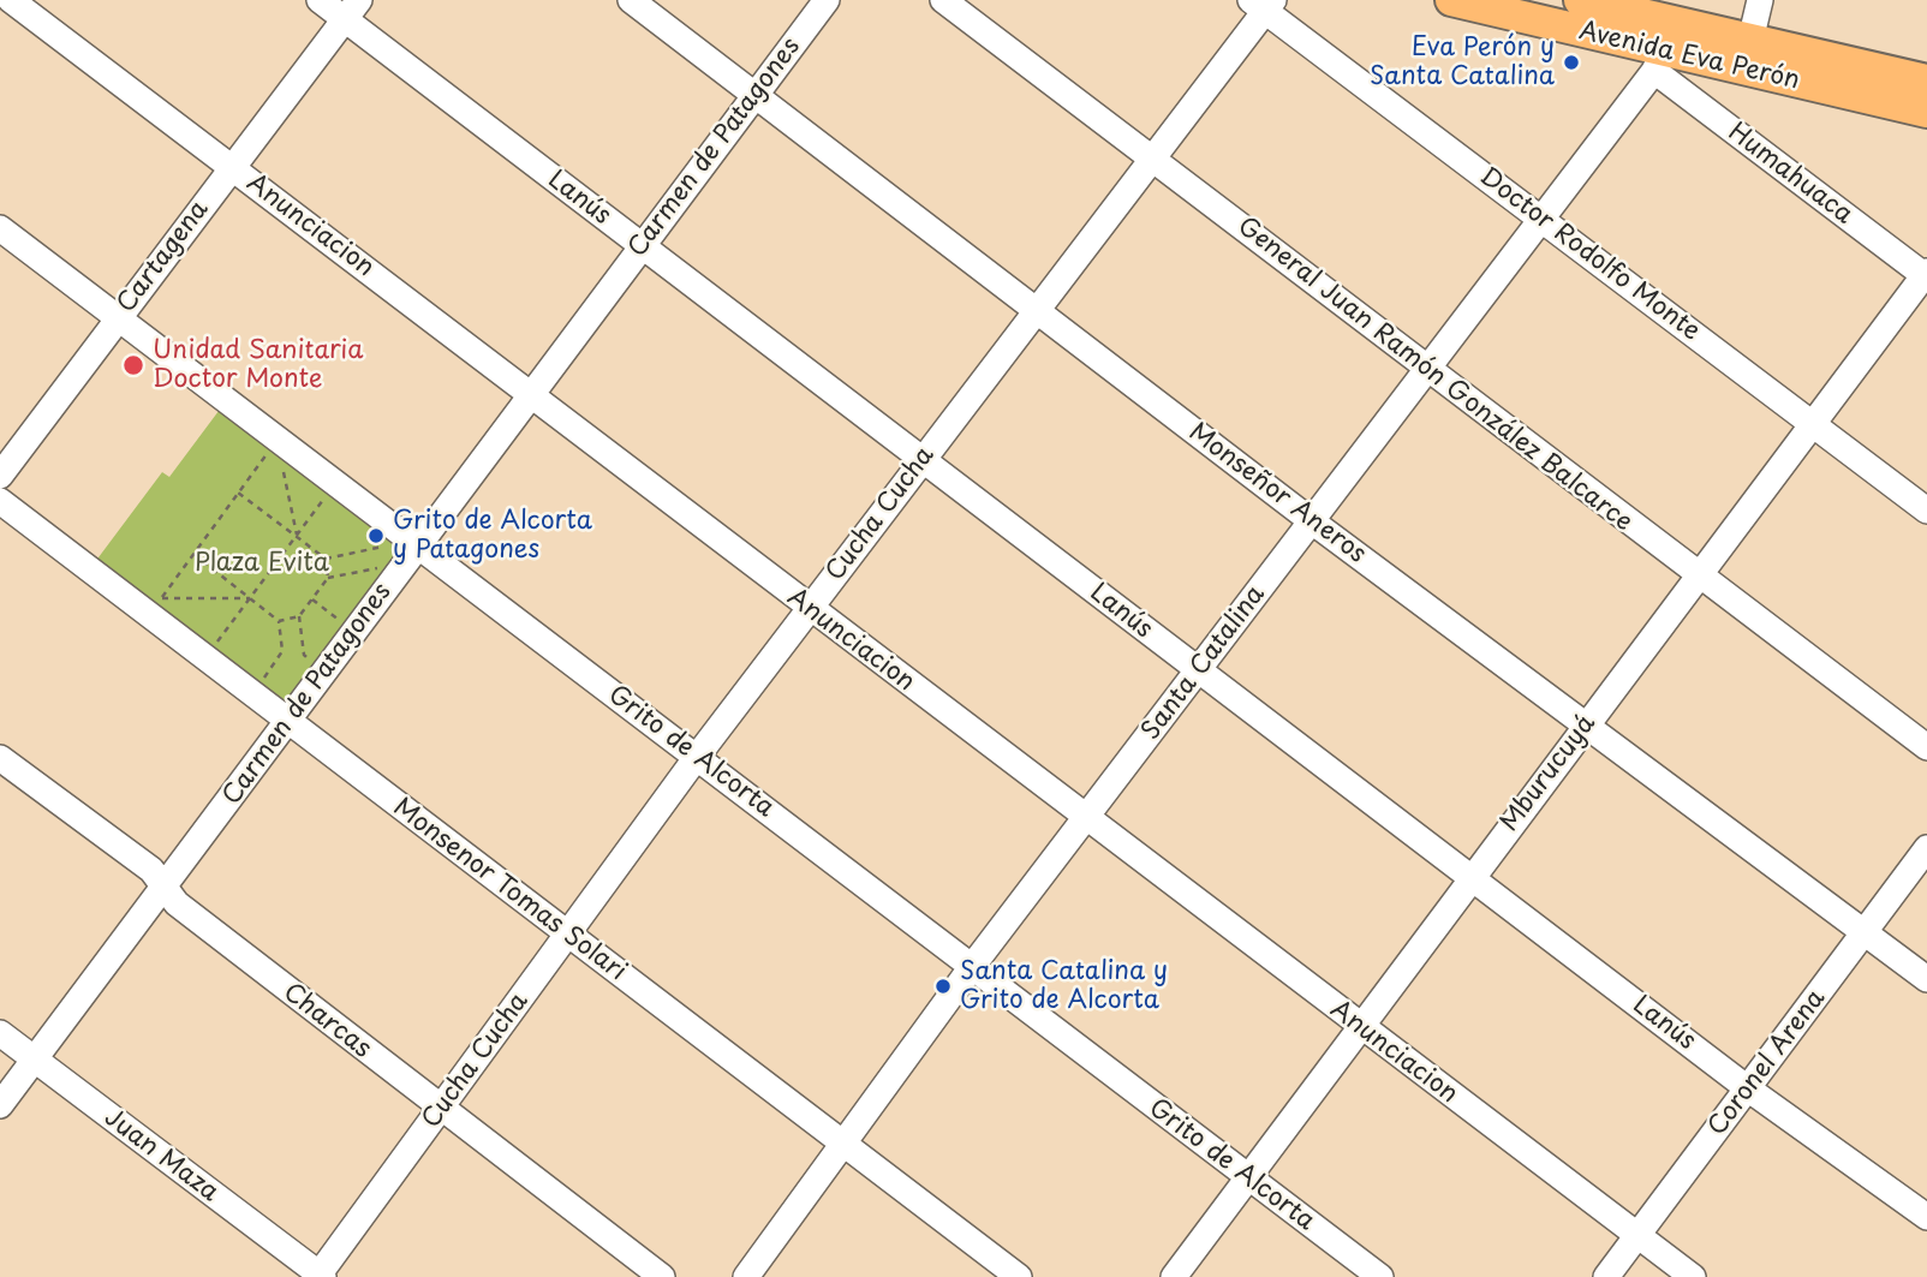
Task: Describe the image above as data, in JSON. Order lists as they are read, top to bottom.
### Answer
{
  "streets": {
    "main road": ["Avenida Eva Perón"],
    "street": [
      "Carmen de Patagones",
      "Humahuaca",
      "Lanús",
      "Anunciacion",
      "Doctor Rodolfo Monte",
      "Cartagena",
      "General Juan Ramón González Balcarce",
      "Monseñor Aneros",
      "Cucha Cucha",
      "Santa Catalina",
      "Grito de Alcorta",
      "Mburucuyá",
      "Monsenor Tomas Solari",
      "Charcas",
      "Coronel Arena",
      "Juan Maza"
    ]
  },
  "crossings": [
    ["Avenida Eva Perón", "Humahuaca"],
    ["Avenida Eva Perón", "Santa Catalina"],
    ["Carmen de Patagones", "Lanús"],
    ["Carmen de Patagones", "Anunciacion"],
    ["Carmen de Patagones", "Monseñor Aneros"],
    ["Carmen de Patagones", "Grito de Alcorta"],
    ["Carmen de Patagones", "Monsenor Tomas Solari"],
    ["Carmen de Patagones", "Charcas"],
    ["Carmen de Patagones", "Juan Maza"],
    ["Humahuaca", "Santa Catalina"],
    ["Humahuaca", "Mburucuyá"],
    ["Lanús", "Cartagena"],
    ["Lanús", "Cucha Cucha"],
    ["Lanús", "Santa Catalina"],
    ["Lanús", "Mburucuyá"],
    ["Lanús", "Coronel Arena"],
    ["Anunciacion", "Cartagena"],
    ["Anunciacion", "Cucha Cucha"],
    ["Anunciacion", "Santa Catalina"],
    ["Anunciacion", "Mburucuyá"],
    ["Anunciacion", "Coronel Arena"],
    ["Doctor Rodolfo Monte", "Cucha Cucha"],
    ["Doctor Rodolfo Monte", "Santa Catalina"],
    ["Doctor Rodolfo Monte", "Mburucuyá"],
    ["Cartagena", "Grito de Alcorta"],
    ["General Juan Ramón González Balcarce", "Cucha Cucha"],
    ["General Juan Ramón González Balcarce", "Santa Catalina"],
    ["General Juan Ramón González Balcarce", "Mburucuyá"],
    ["Monseñor Aneros", "Cucha Cucha"],
    ["Monseñor Aneros", "Santa Catalina"],
    ["Monseñor Aneros", "Mburucuyá"],
    ["Monseñor Aneros", "Coronel Arena"],
    ["Cucha Cucha", "Grito de Alcorta"],
    ["Cucha Cucha", "Monsenor Tomas Solari"],
    ["Cucha Cucha", "Charcas"],
    ["Cucha Cucha", "Juan Maza"],
    ["Santa Catalina", "Grito de Alcorta"],
    ["Santa Catalina", "Monsenor Tomas Solari"],
    ["Grito de Alcorta", "Mburucuyá"]
  ],
  "parks": ["Plaza Evita"],
  "places": [
    "Eva Perón y Santa Catalina",
    "Unidad Sanitaria Doctor Monte",
    "Grito de Alcorta y Patagones",
    "Santa Catalina y Grito de Alcorta"
  ]
}
